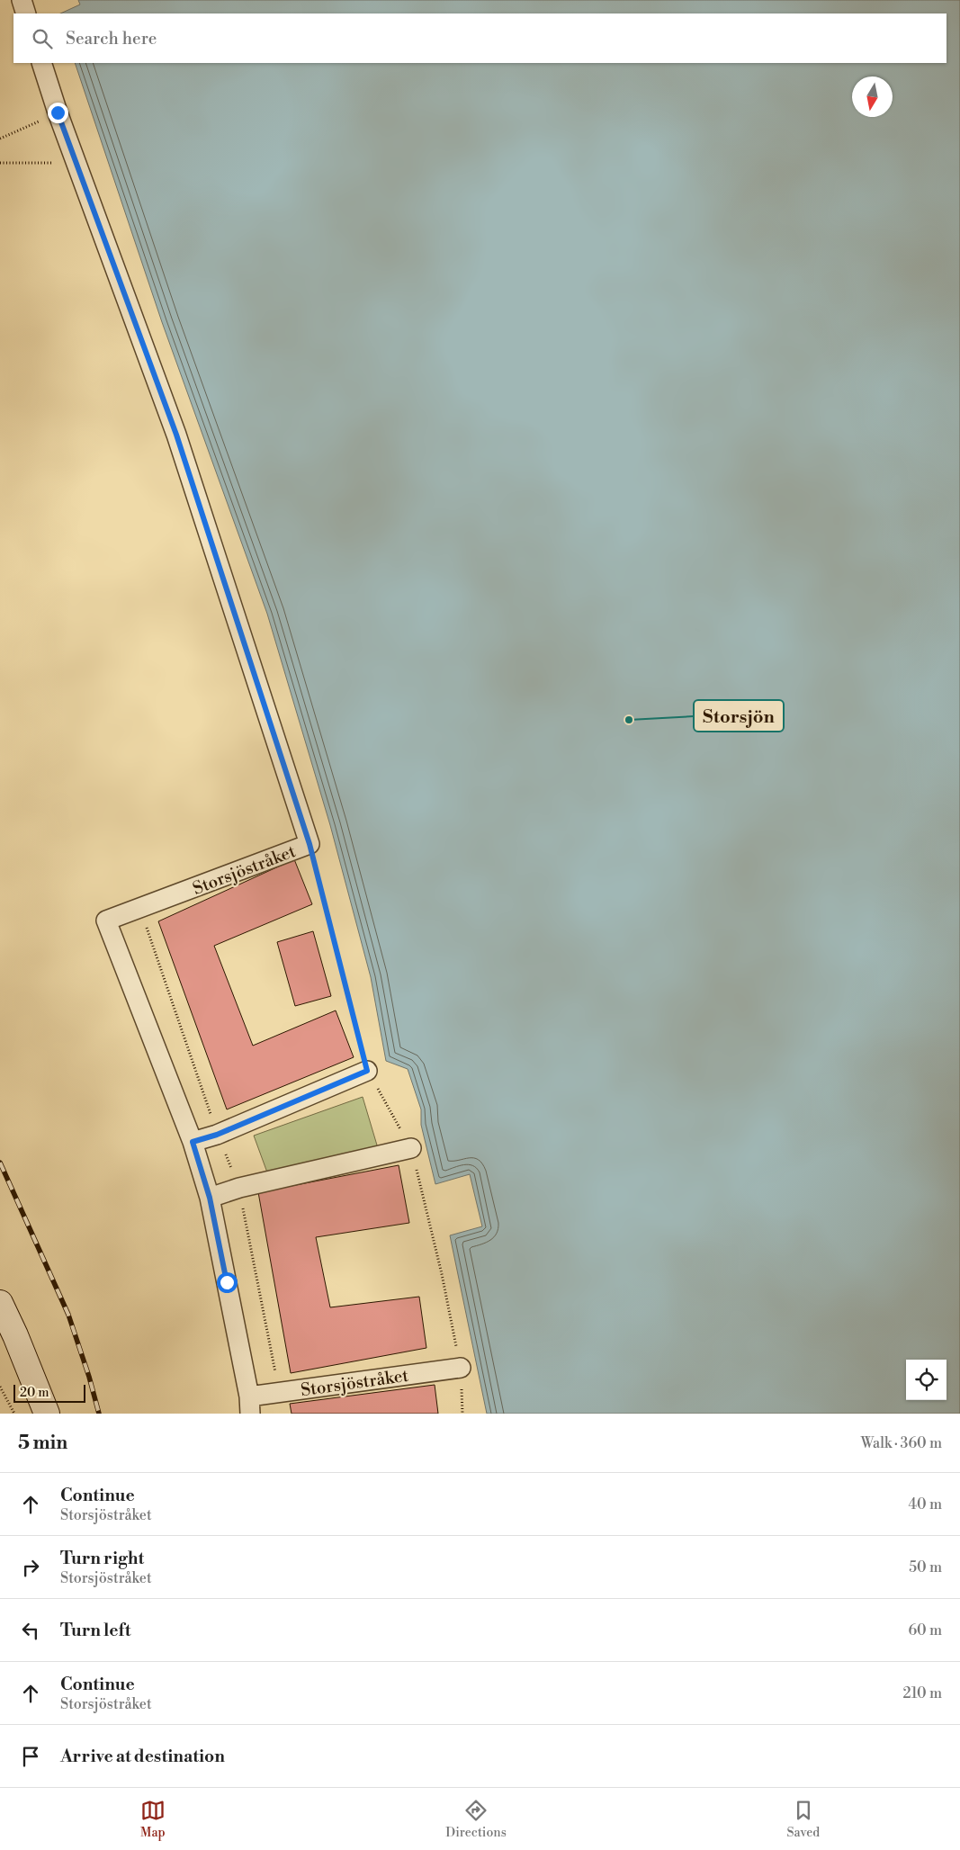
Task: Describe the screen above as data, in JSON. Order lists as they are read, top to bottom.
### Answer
{
  "streets": {
    "street": ["Storsjöstråket"]
  },
  "places": ["Storsjön"],
  "scale_bar": "20 m",
  "north": "bottom",
  "page": {
    "search": "Search here",
    "scale": "20 m",
    "heading": ["5 min", "Walk · 360 m"],
    "list": [
      ["Continue", "Storsjöstråket", "40 m"],
      ["Turn right", "Storsjöstråket", "50 m"],
      ["Turn left", "60 m"],
      ["Continue", "Storsjöstråket", "210 m"],
      "Arrive at destination"
    ],
    "nav": ["Map", "Directions", "Saved"]
  }
}
